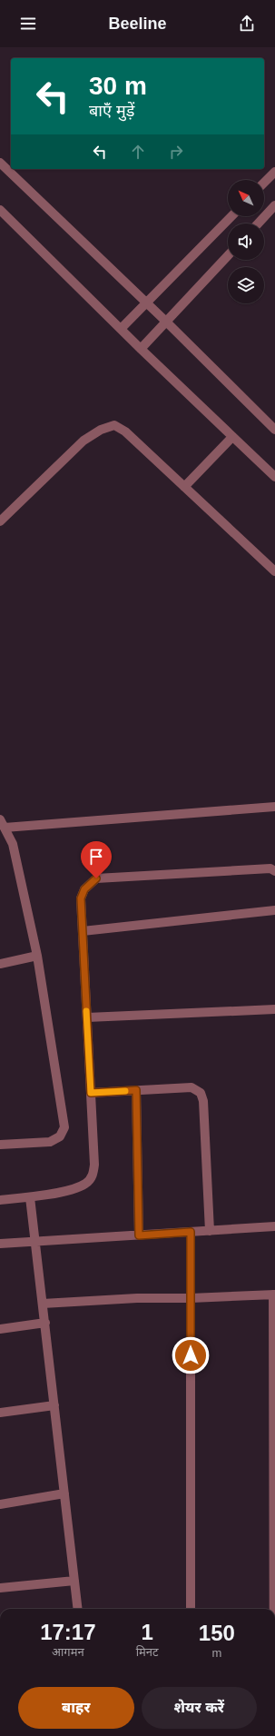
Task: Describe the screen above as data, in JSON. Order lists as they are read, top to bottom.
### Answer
{
  "north": "top left",
  "page": {
    "header": "Beeline",
    "turn": ["30 m", "बाएँ मुड़ें"],
    "eta": [
      "17:17",
      "आगमन",
      "1",
      "मिनट",
      "150",
      "m"
    ],
    "buttons": ["बाहर", "शेयर करें"]
  }
}
